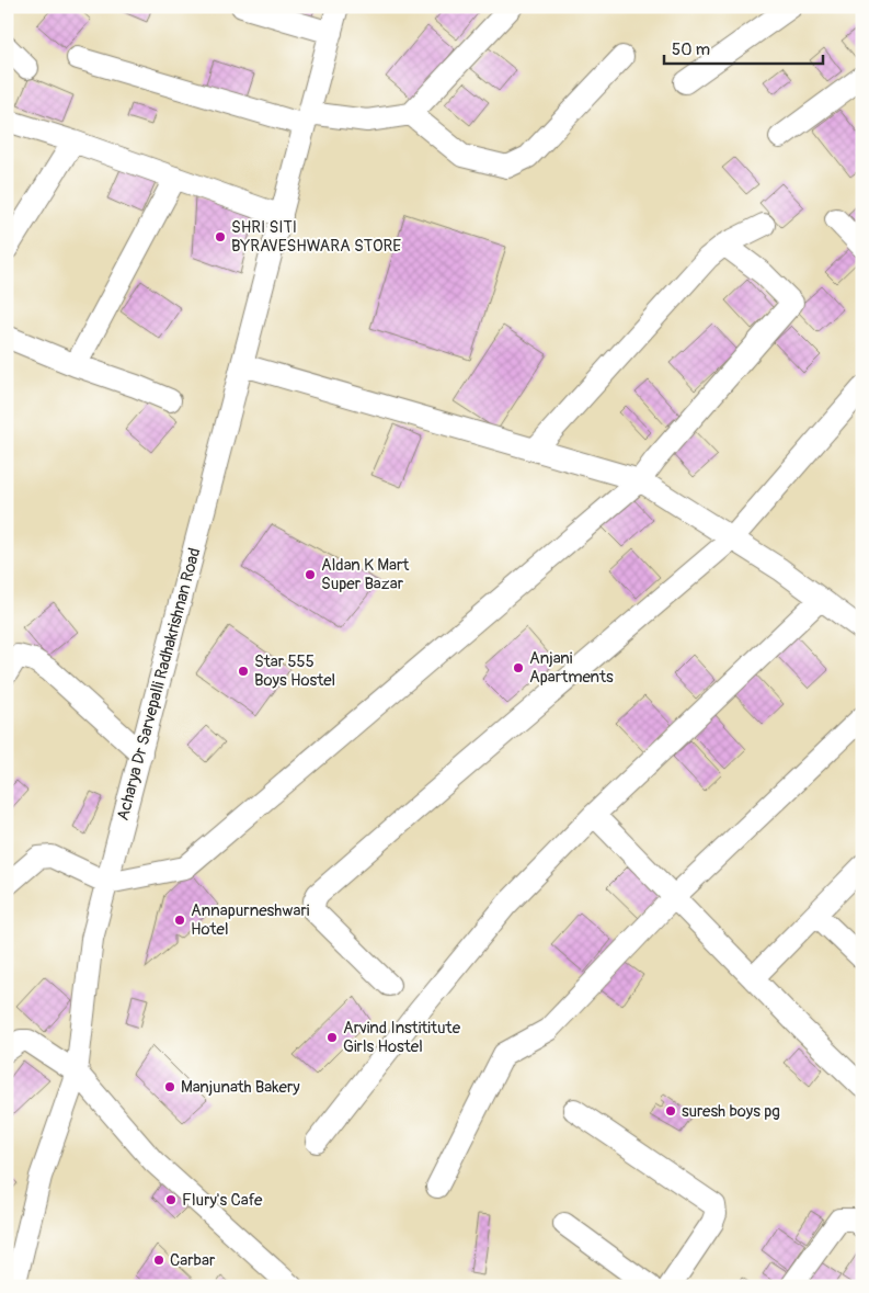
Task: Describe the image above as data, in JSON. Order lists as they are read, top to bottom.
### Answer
{
  "streets": {
    "street": ["Acharya Dr Sarvepalli Radhakrishnan Road"]
  },
  "places": [
    "SHRI SITI BYRAVESHWARA STORE",
    "Aldan K Mart Super Bazar",
    "Anjani Apartments",
    "Star 555 Boys Hostel",
    "Annapurneshwari Hotel",
    "Arvind Instititute Girls Hostel",
    "Manjunath Bakery",
    "suresh boys pg",
    "Flury's Cafe",
    "Carbar"
  ],
  "scale_bar": "50 m"
}
